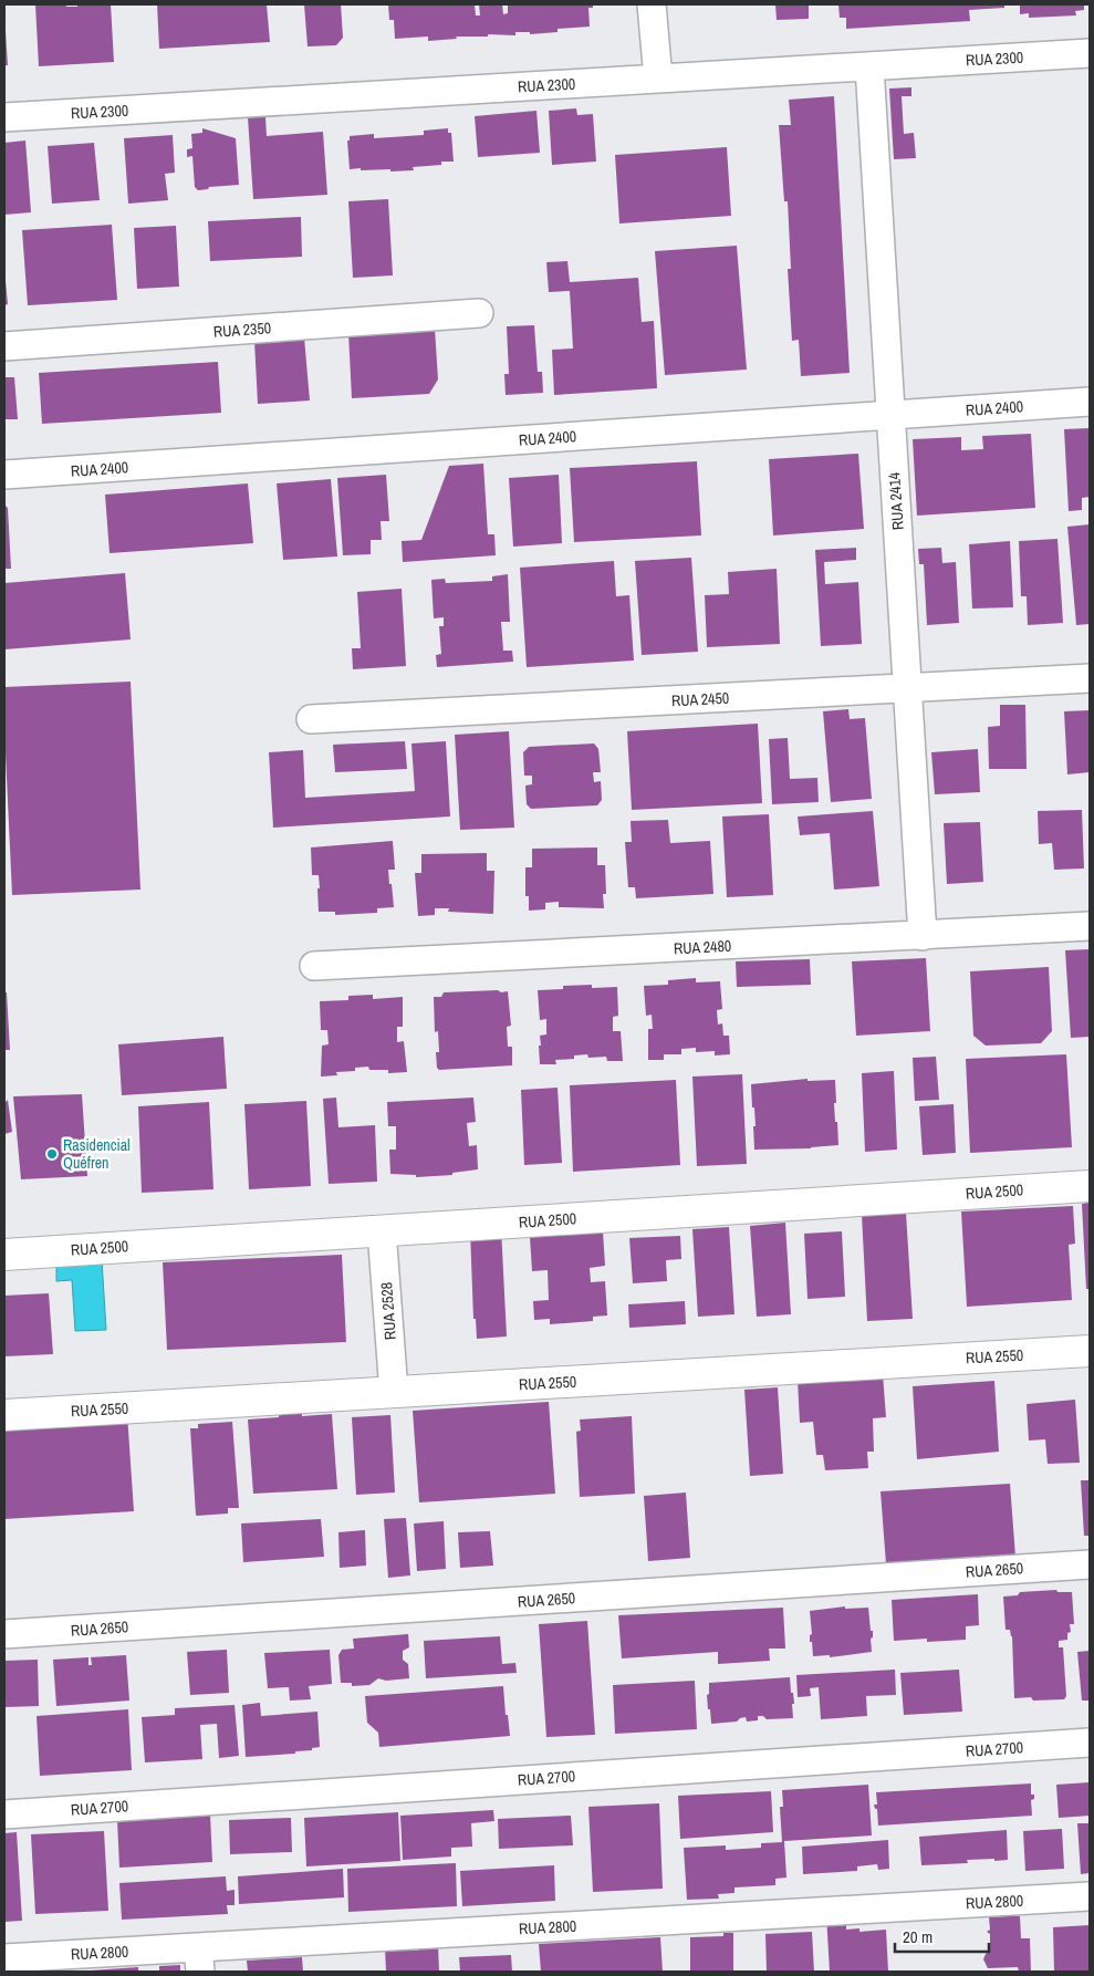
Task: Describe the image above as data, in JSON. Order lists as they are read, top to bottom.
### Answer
{
  "streets": {
    "main road": ["RUA 2500", "RUA 2550"],
    "street": [
      "RUA 2300",
      "RUA 2350",
      "RUA 2400",
      "RUA 2414",
      "RUA 2450",
      "RUA 2480",
      "RUA 2528",
      "RUA 2650",
      "RUA 2700",
      "RUA 2800"
    ]
  },
  "crossings": [
    ["RUA 2300", "RUA 2414"],
    ["RUA 2400", "RUA 2414"],
    ["RUA 2414", "RUA 2450"],
    ["RUA 2414", "RUA 2480"],
    ["RUA 2500", "RUA 2528"],
    ["RUA 2528", "RUA 2550"]
  ],
  "places": ["Rasidencial Quéfren"],
  "scale_bar": "20 m"
}
